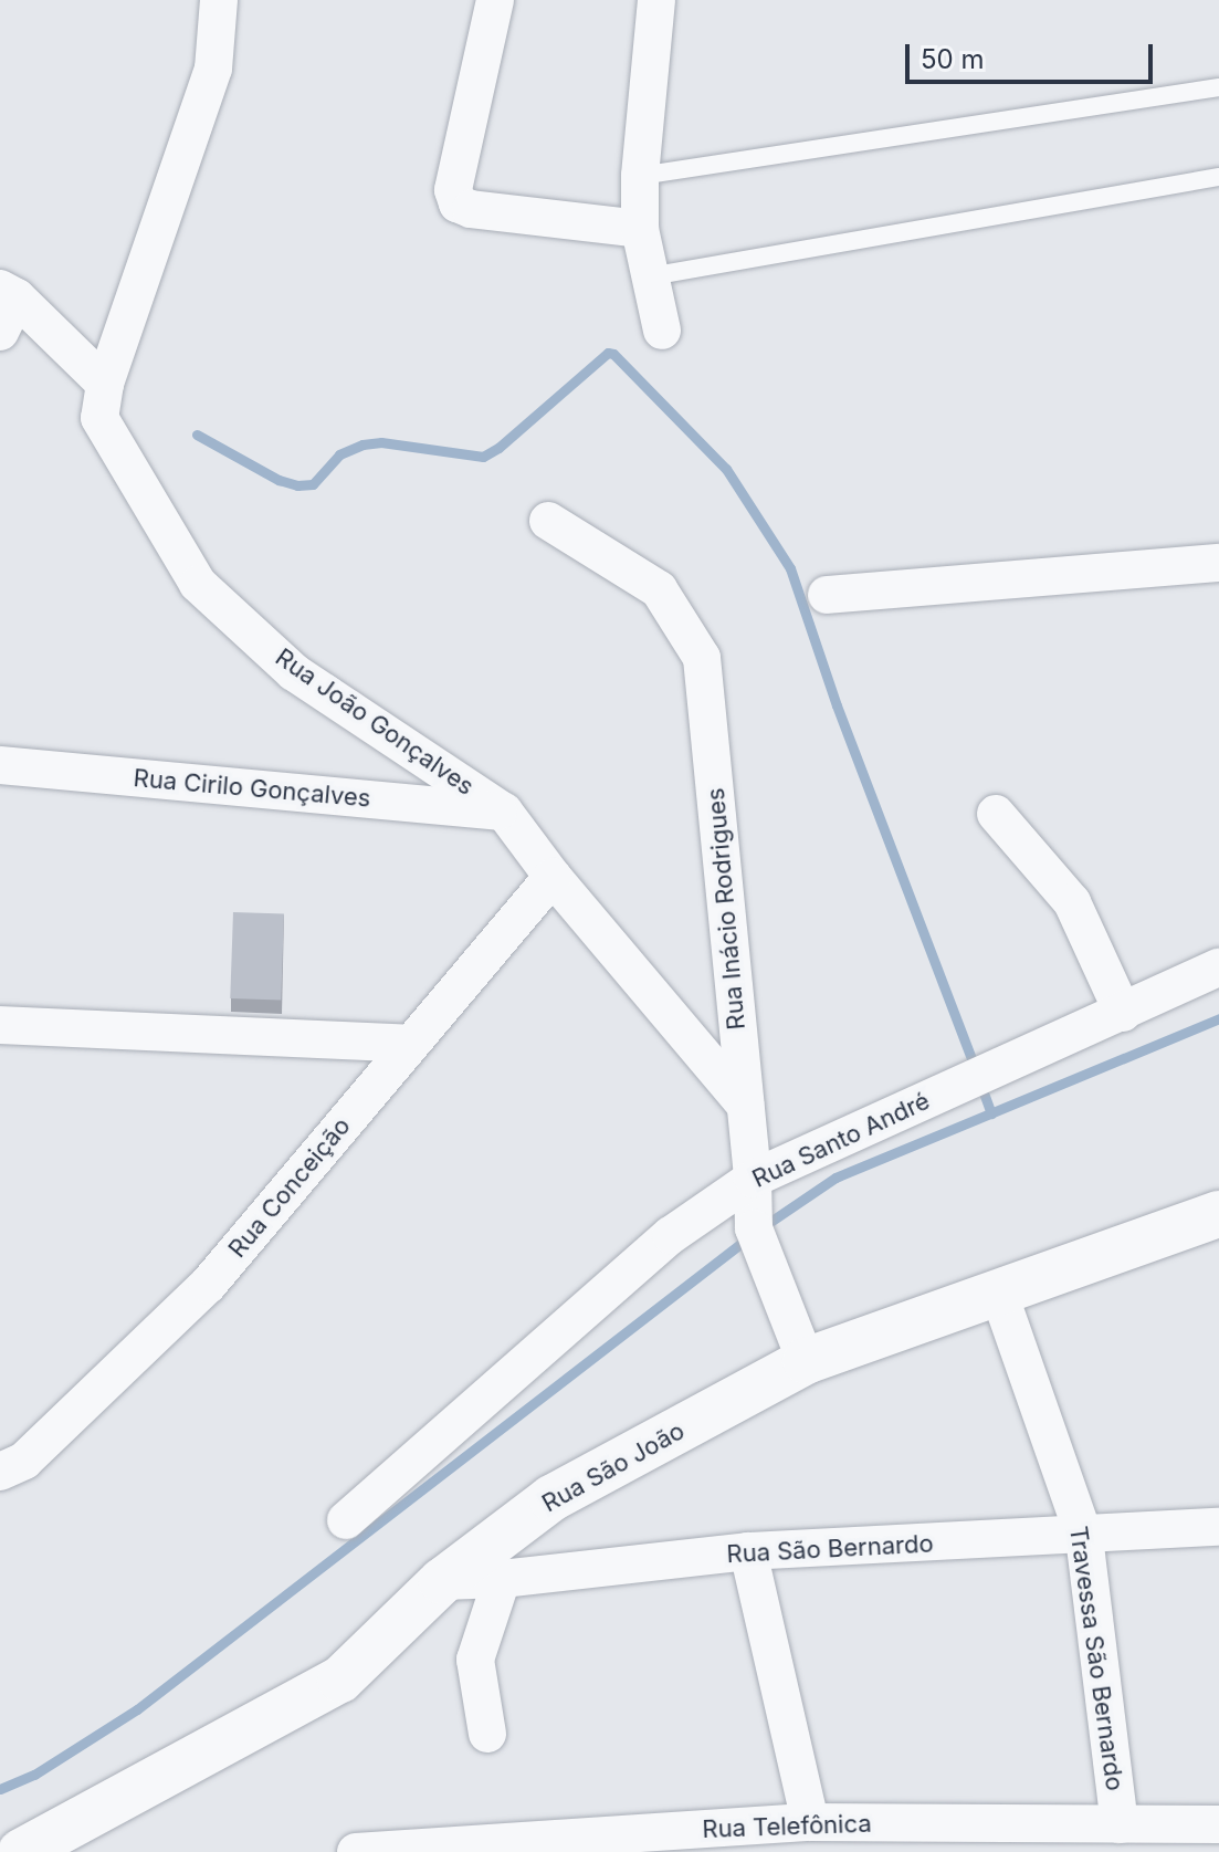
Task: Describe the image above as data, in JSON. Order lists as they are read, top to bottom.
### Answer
{
  "streets": {
    "street": [
      "Rua João Gonçalves",
      "Rua Cirilo Gonçalves",
      "Rua Inácio Rodrigues",
      "Rua Santo André",
      "Rua Conceição",
      "Rua São João",
      "Rua São Bernardo",
      "Travessa São Bernardo",
      "Rua Telefônica"
    ]
  },
  "crossings": [
    ["Rua João Gonçalves", "Rua Cirilo Gonçalves"],
    ["Rua João Gonçalves", "Rua Inácio Rodrigues"],
    ["Rua João Gonçalves", "Rua Conceição"],
    ["Rua Inácio Rodrigues", "Rua Santo André"],
    ["Rua Inácio Rodrigues", "Rua São João"],
    ["Rua São João", "Rua São Bernardo"],
    ["Rua São João", "Travessa São Bernardo"],
    ["Rua São Bernardo", "Travessa São Bernardo"],
    ["Travessa São Bernardo", "Rua Telefônica"]
  ],
  "scale_bar": "50 m"
}
